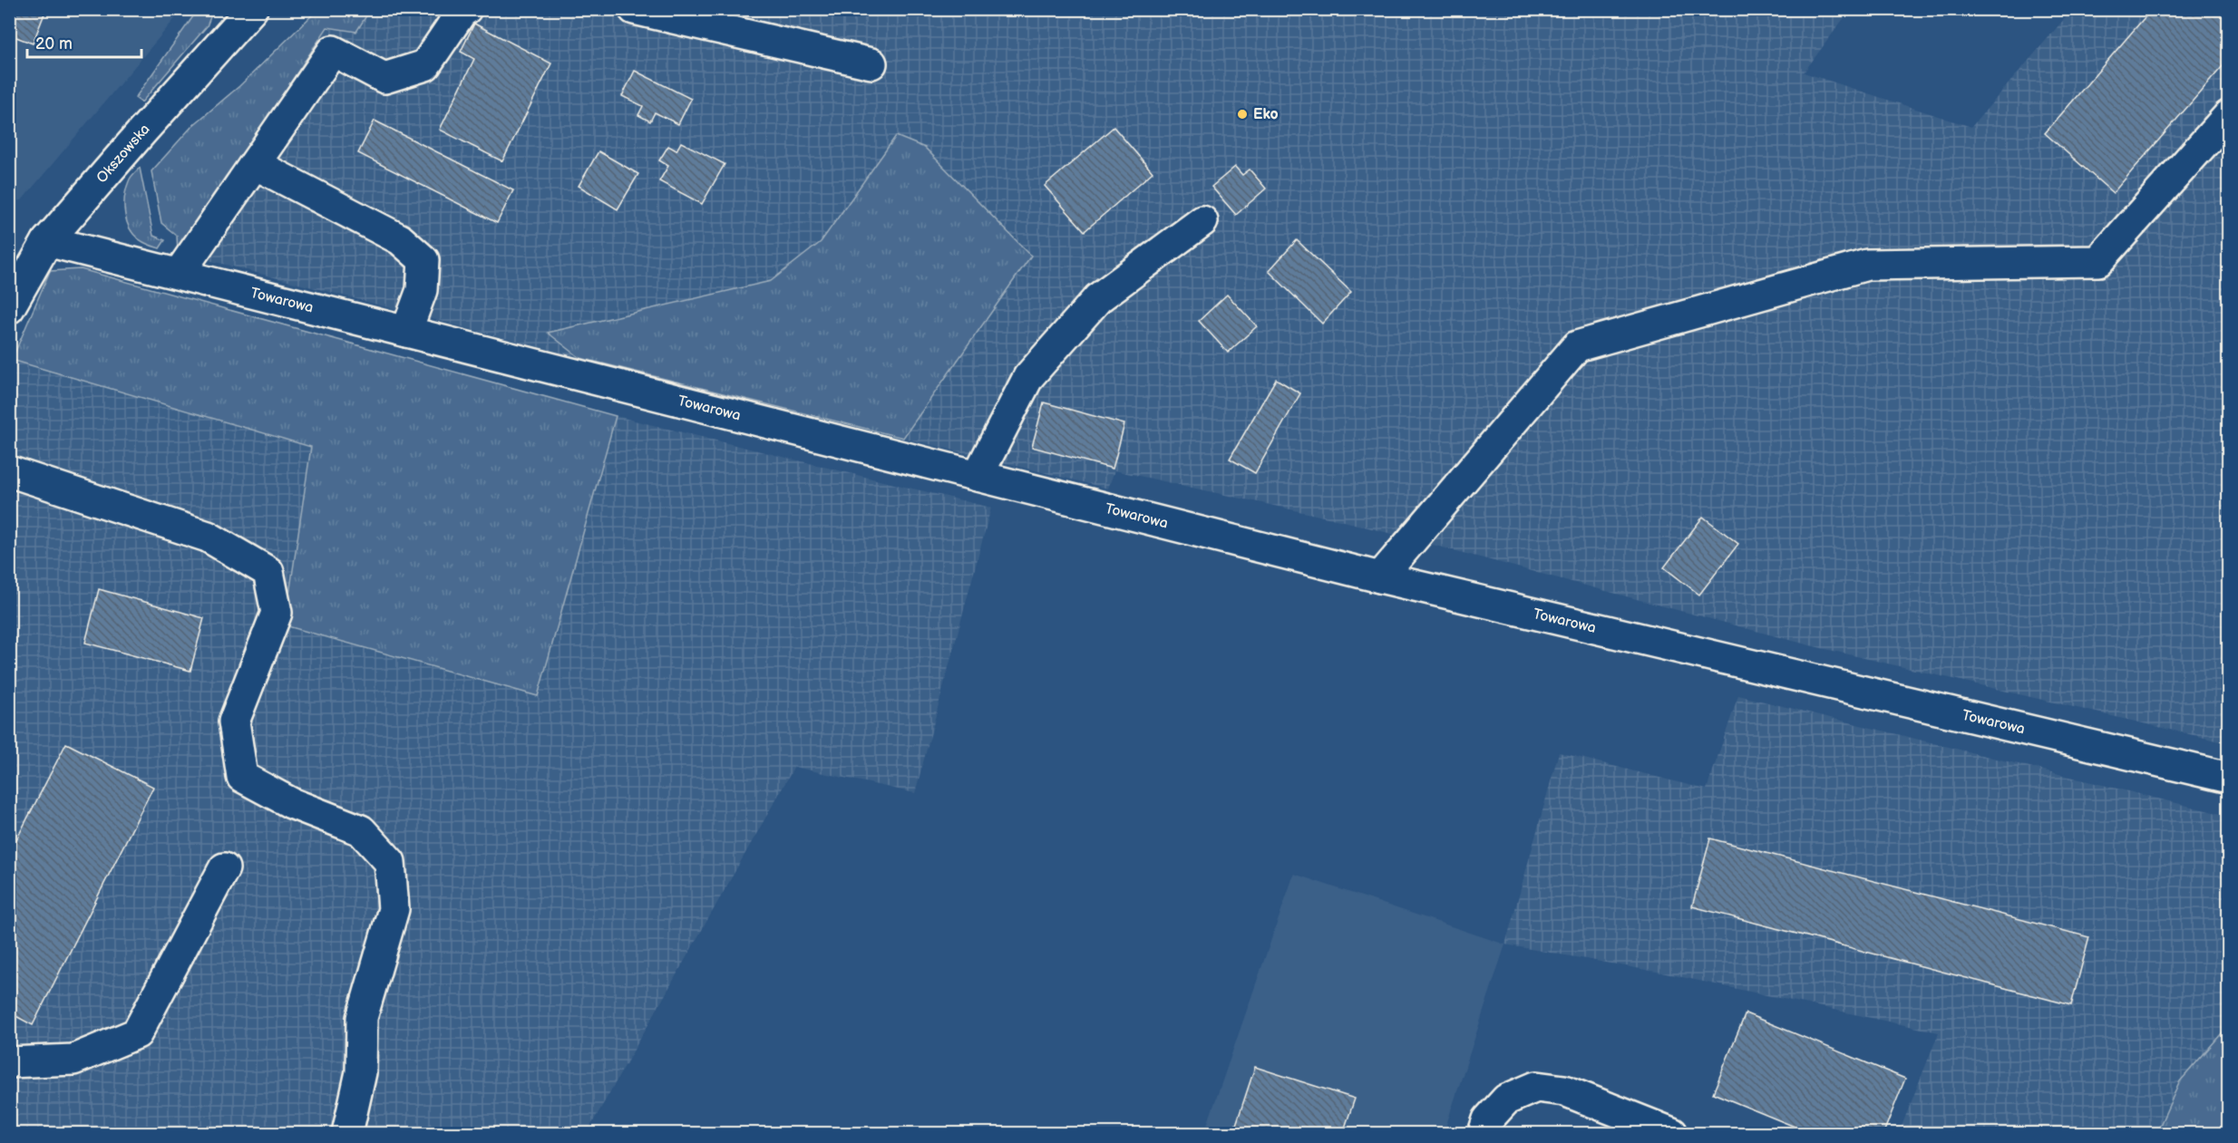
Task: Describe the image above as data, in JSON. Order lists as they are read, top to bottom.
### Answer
{
  "streets": {
    "street": ["Okszowska", "Towarowa"]
  },
  "crossings": [
    ["Okszowska", "Towarowa"]
  ],
  "places": ["Eko"],
  "scale_bar": "20 m"
}
